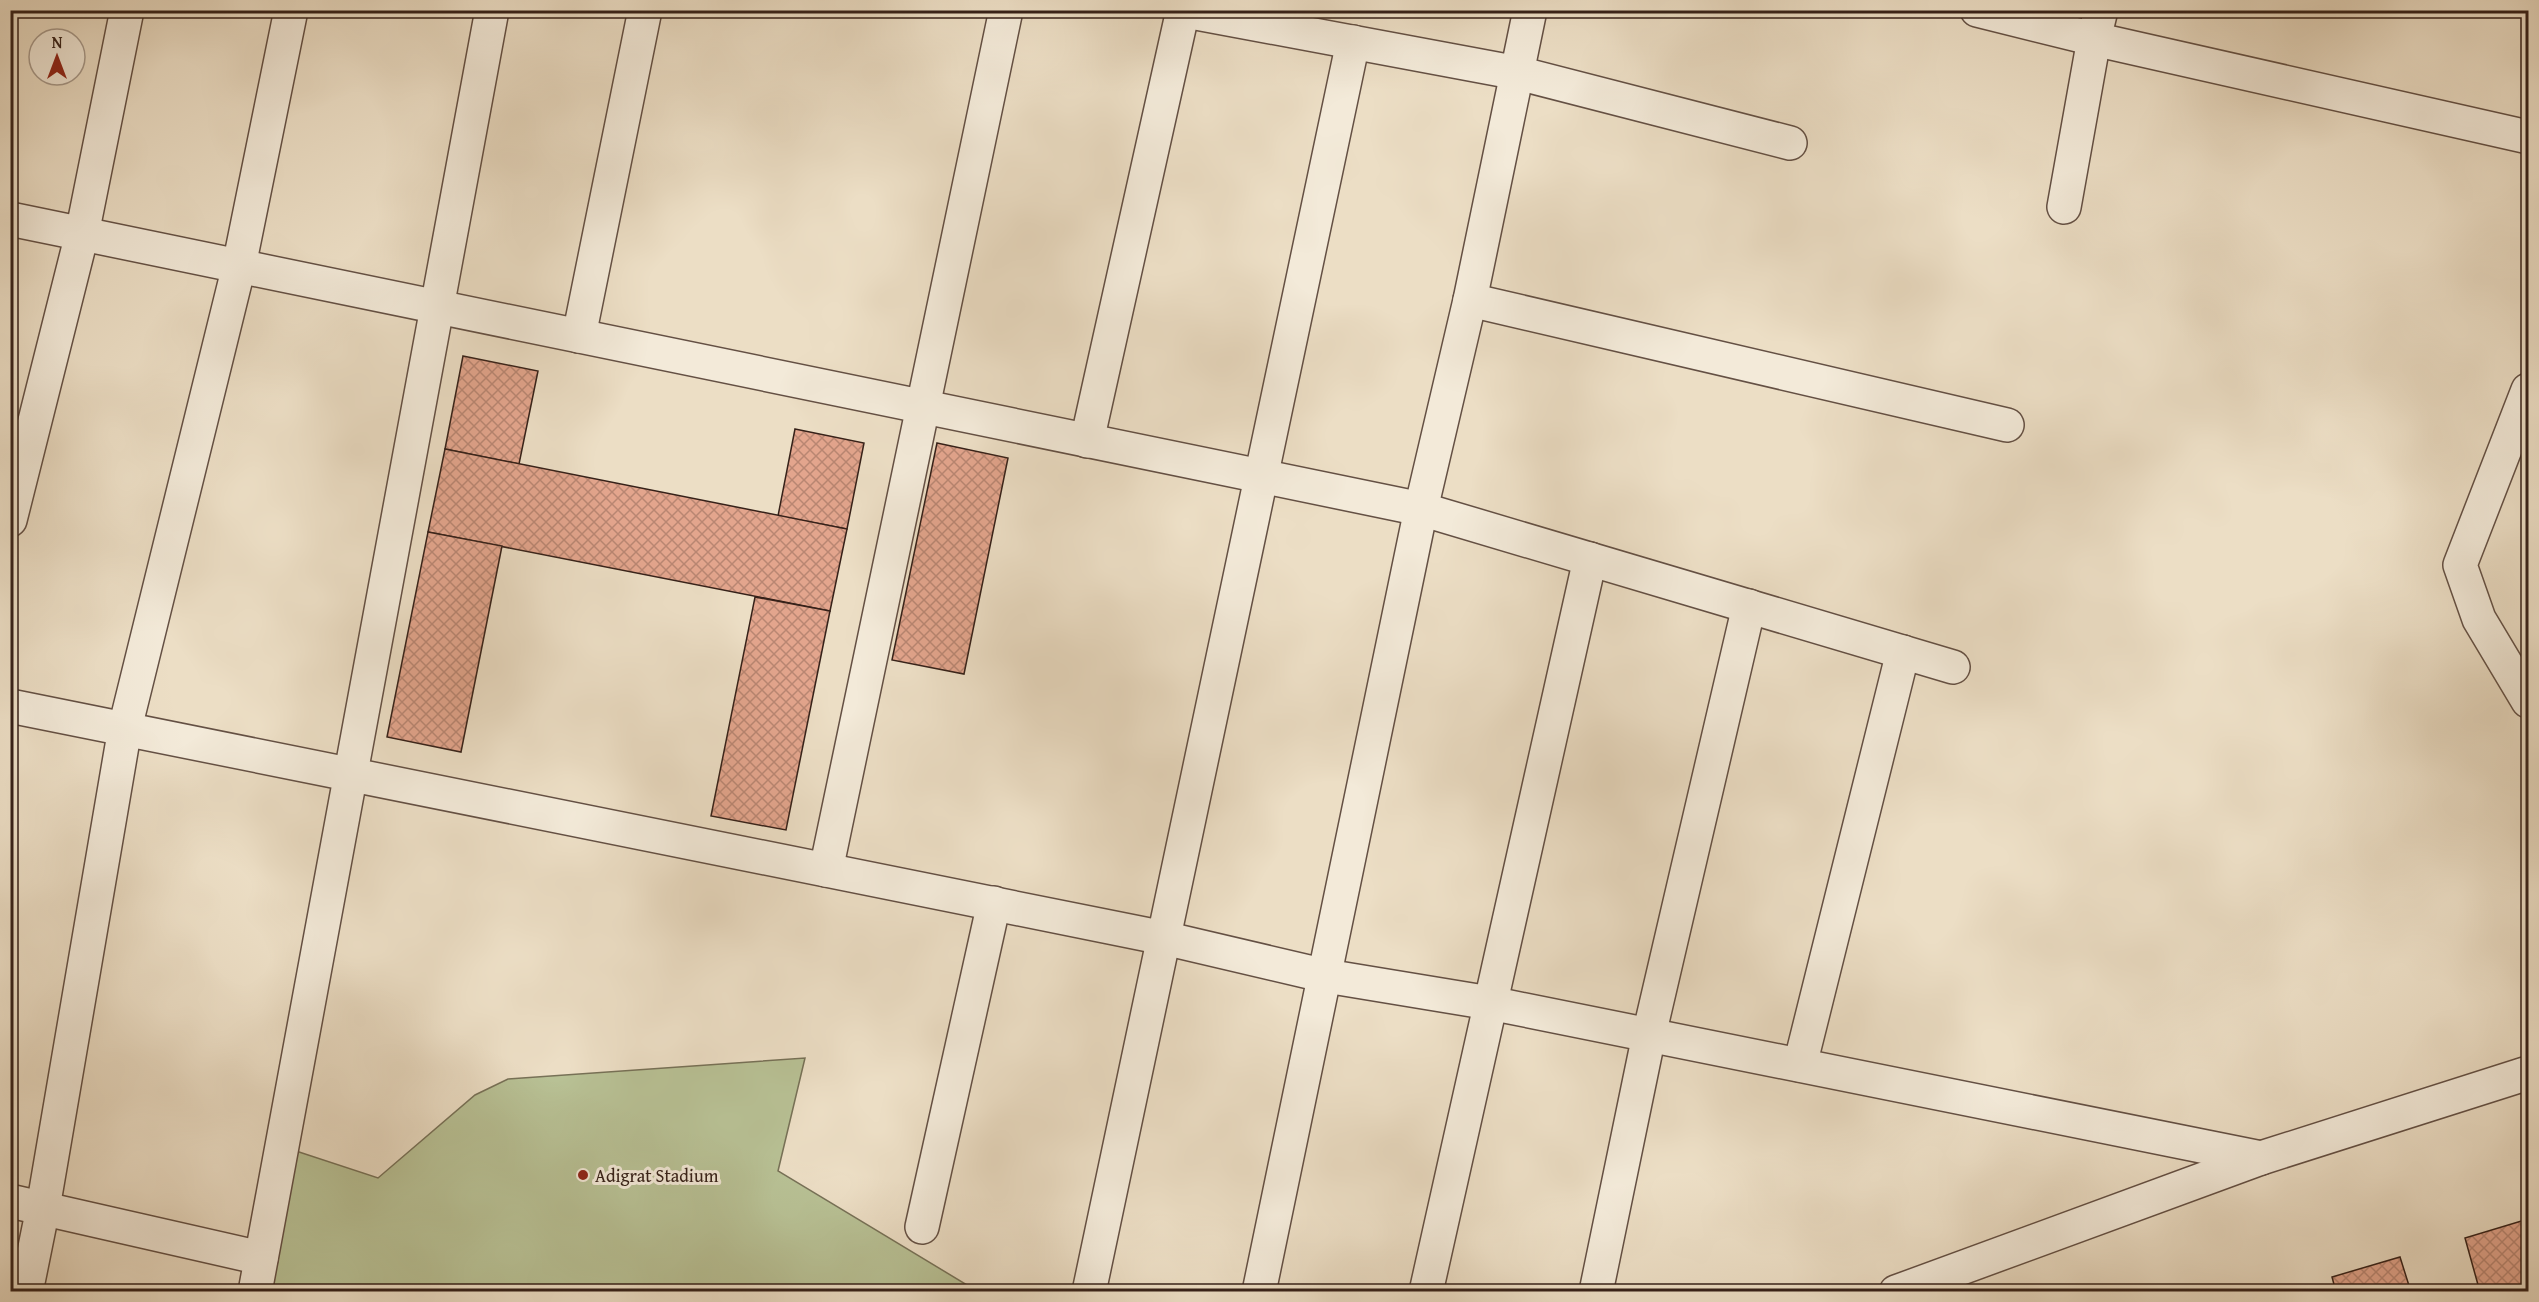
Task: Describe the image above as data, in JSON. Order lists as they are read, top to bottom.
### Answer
{
  "places": ["Adigrat Stadium"],
  "north": "top"
}
